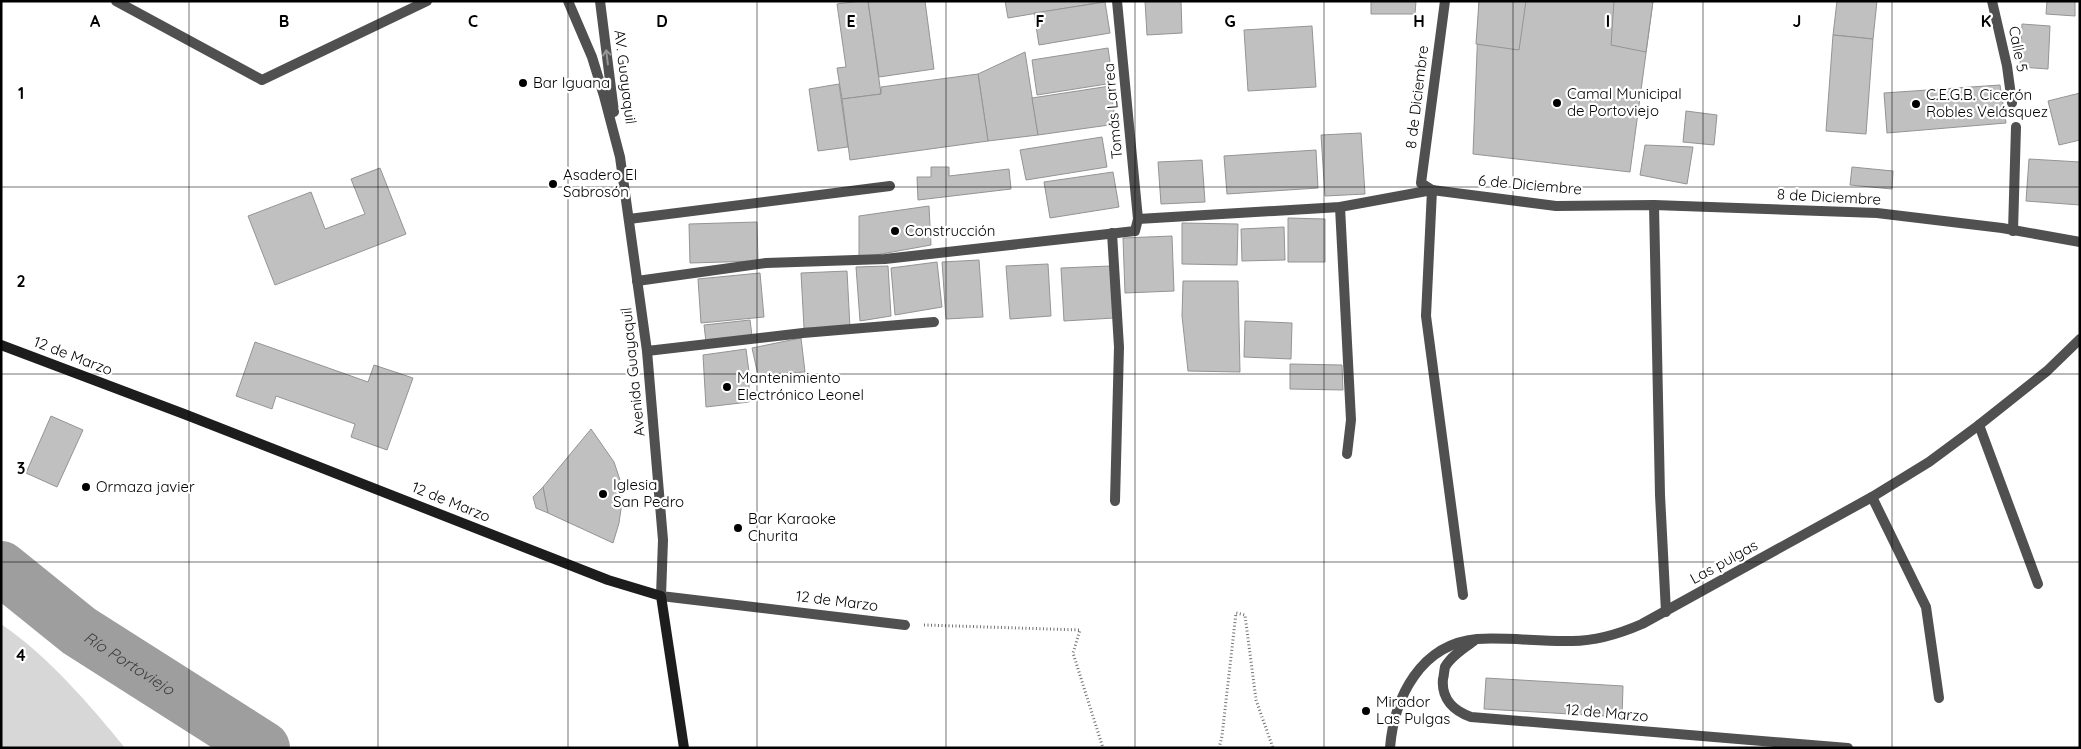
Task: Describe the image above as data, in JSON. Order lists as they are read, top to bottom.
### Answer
{
  "streets": {
    "street": [
      "Calle 5",
      "AV. Guayaquil",
      "8 de Diciembre",
      "Tomás Larrea",
      "6 de Diciembre",
      "12 de Marzo",
      "Avenida Guayaquil",
      "Las pulgas"
    ]
  },
  "crossings": [
    ["AV. Guayaquil", "Avenida Guayaquil"],
    ["8 de Diciembre", "6 de Diciembre"],
    ["Tomás Larrea", "6 de Diciembre"],
    ["12 de Marzo", "Avenida Guayaquil"],
    ["12 de Marzo", "Las pulgas"]
  ],
  "one_way": ["AV. Guayaquil"],
  "water": ["Río Portoviejo"],
  "places": [
    "Bar Iguana",
    "Camal Municipal de Portoviejo",
    "C.E.G.B. Cicerón Robles Velásquez",
    "Asadero El Sabrosón",
    "Construcción",
    "Mantenimiento Electrónico Leonel",
    "Ormaza javier",
    "Iglesia San Pedro",
    "Bar Karaoke Churita",
    "Mirador Las Pulgas"
  ],
  "grid": {
    "columns": [
      "A",
      "B",
      "C",
      "D",
      "E",
      "F",
      "G",
      "H",
      "I",
      "J",
      "K"
    ],
    "rows": [
      "1",
      "2",
      "3",
      "4"
    ]
  }
}
